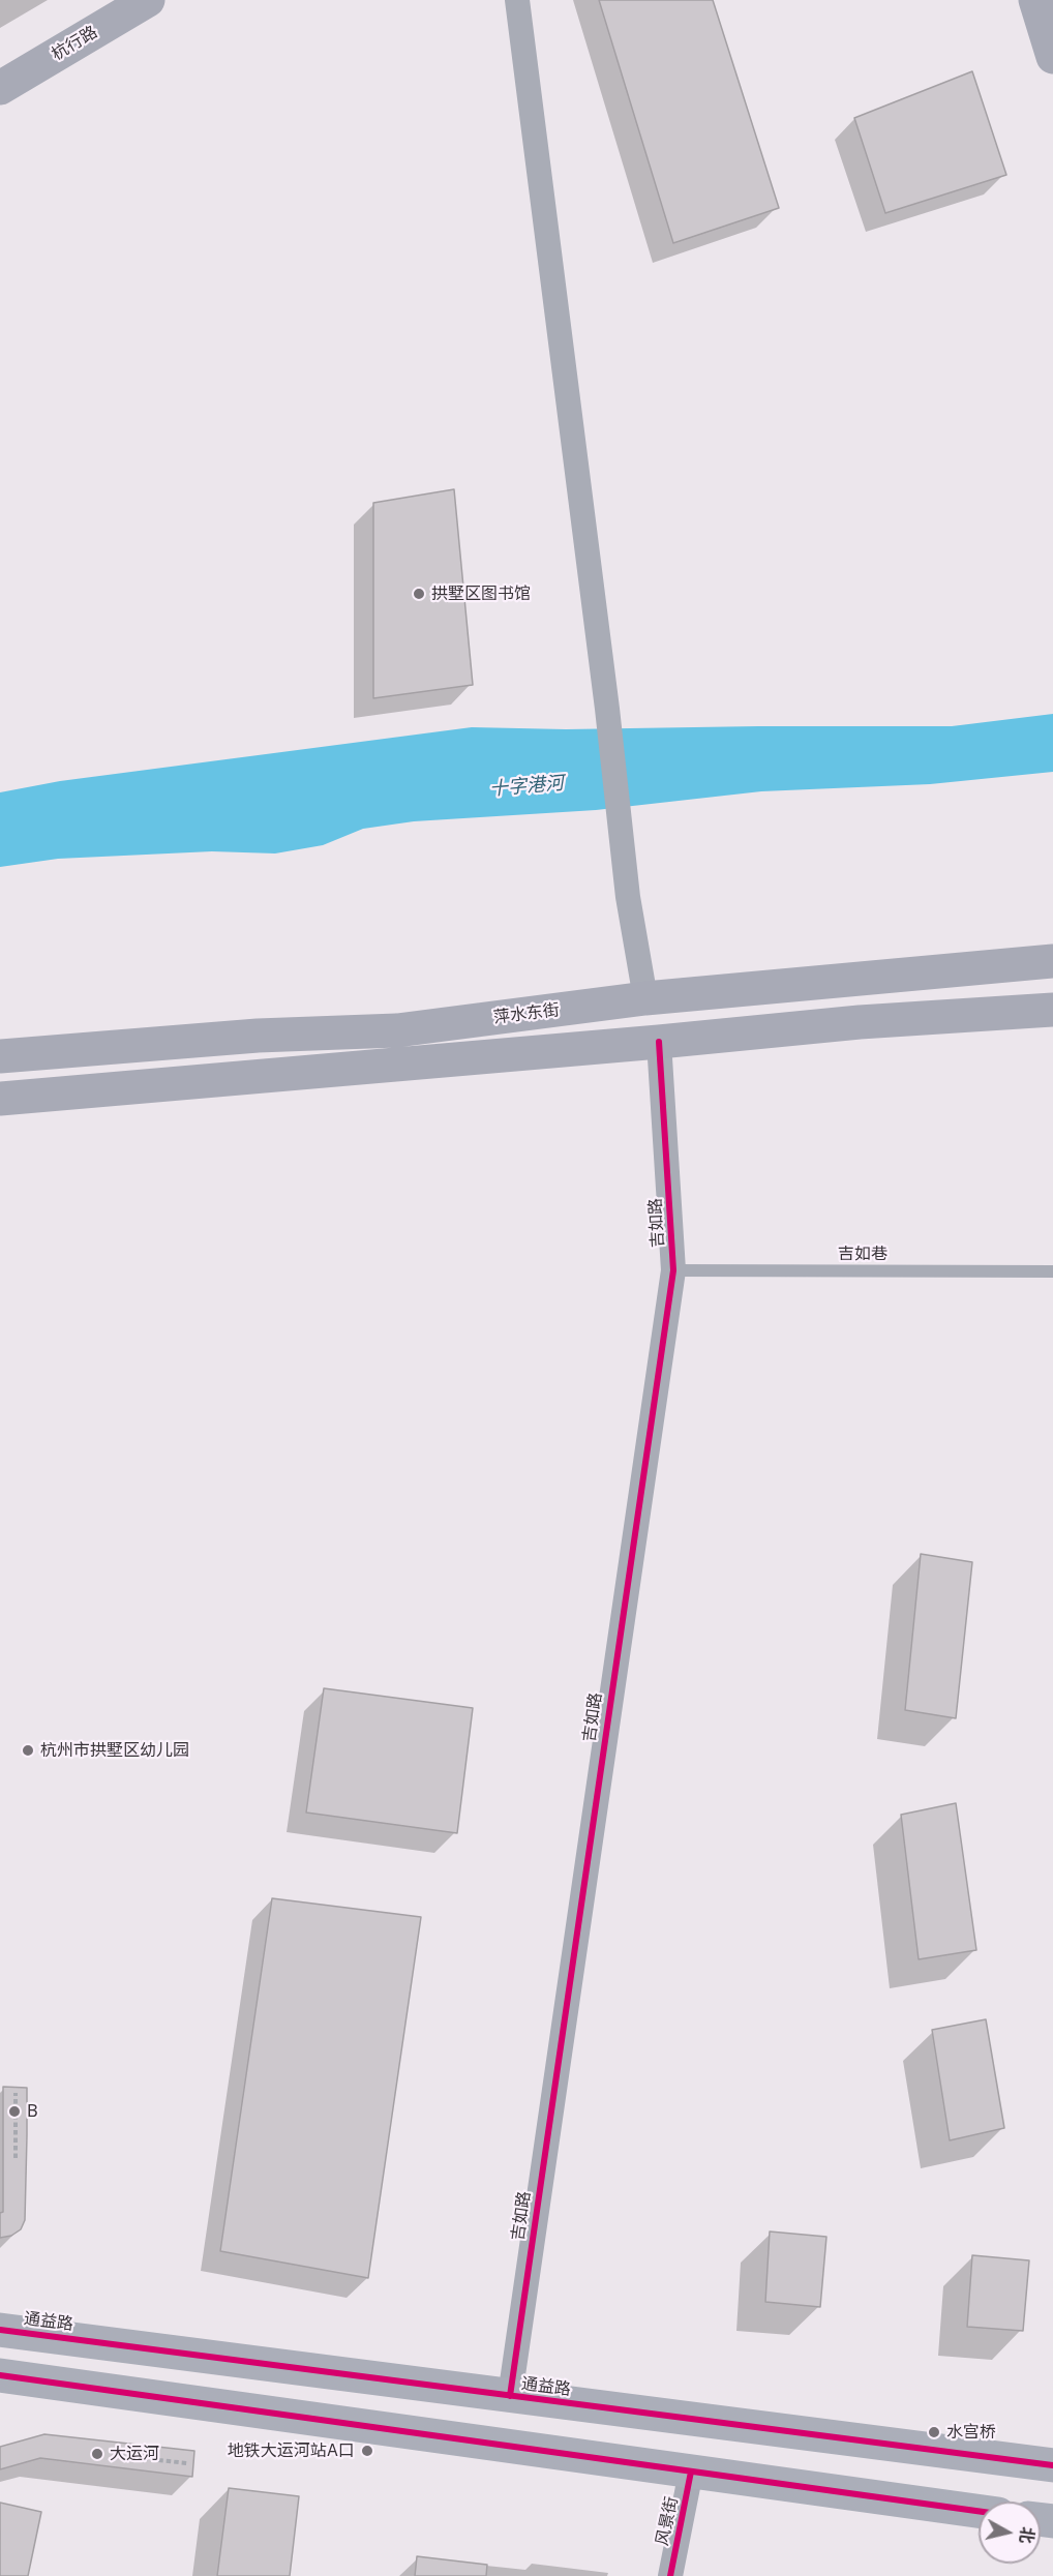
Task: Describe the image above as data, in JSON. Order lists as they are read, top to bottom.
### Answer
{
  "streets": {
    "main road": ["杭行路", "萍水东街", "通益路"],
    "street": ["吉如路", "风景街"],
    "lane": ["吉如巷"]
  },
  "crossings": [
    ["吉如路", "吉如巷"],
    ["吉如路", "通益路"]
  ],
  "water": ["十字港河"],
  "places": [
    "拱墅区图书馆",
    "杭州市拱墅区幼儿园",
    "B",
    "水宫桥",
    "地铁大运河站A口",
    "大运河"
  ],
  "north": "right"
}
